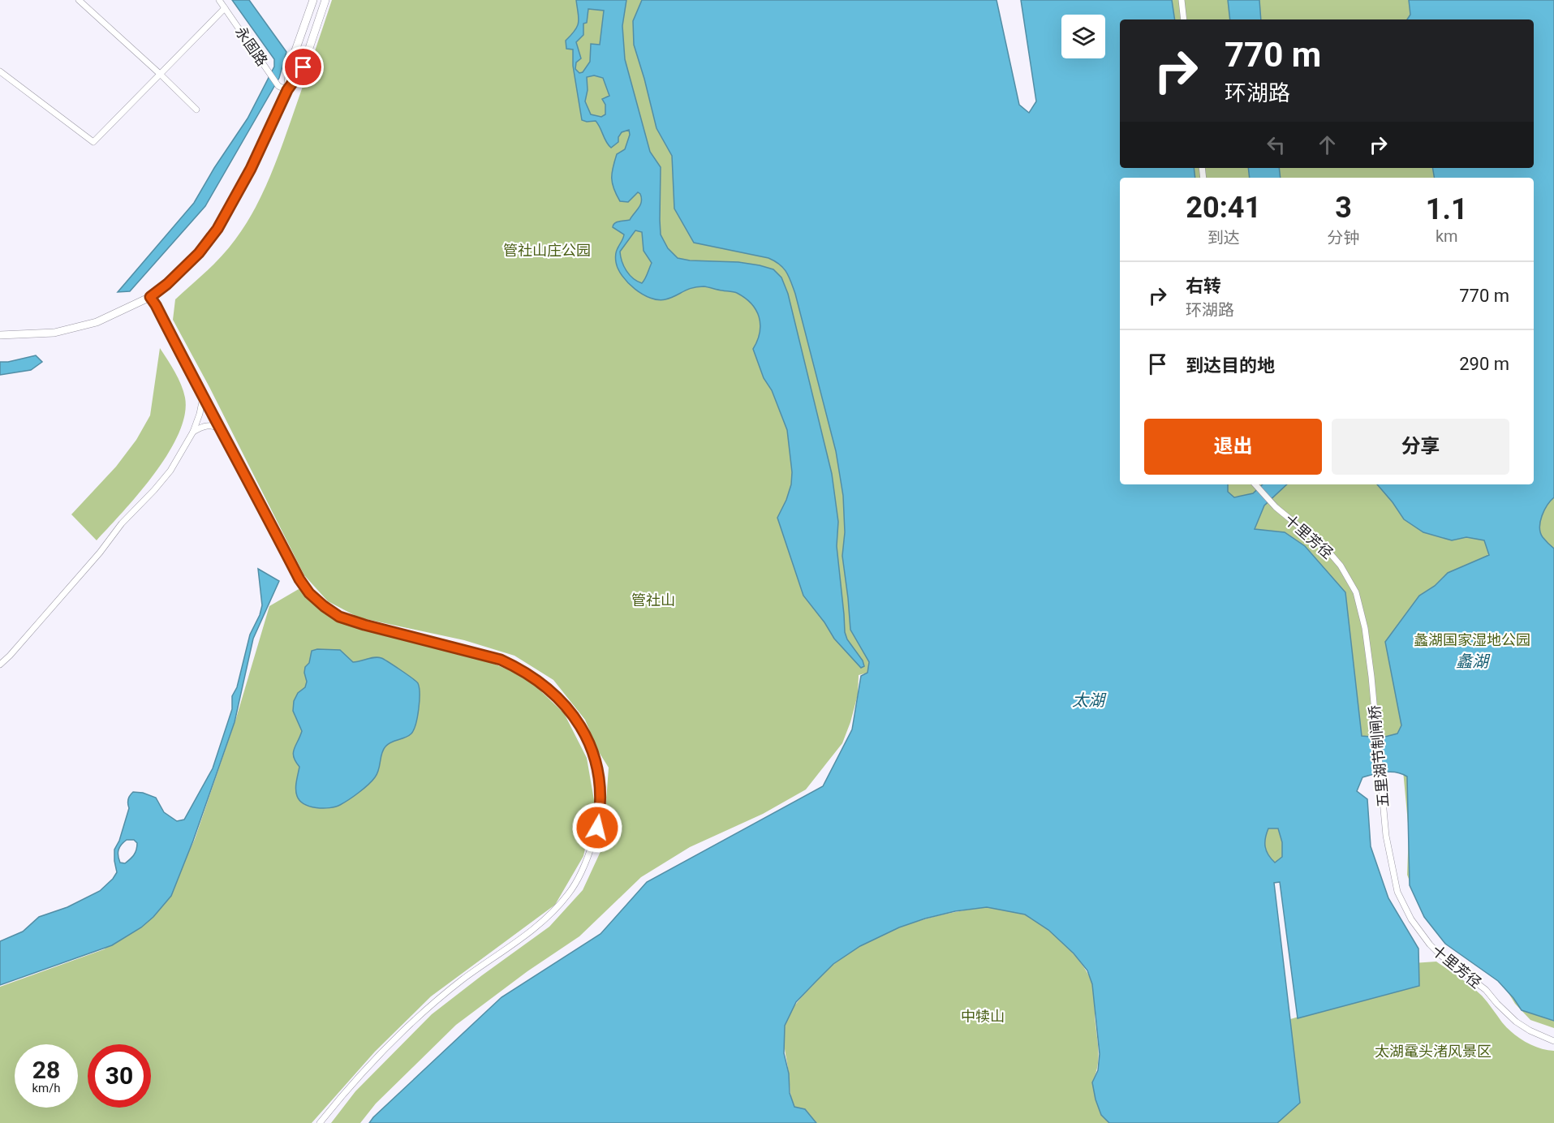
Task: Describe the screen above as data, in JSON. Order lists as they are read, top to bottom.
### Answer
{
  "streets": {
    "street": ["永固路", "十里芳径", "五里湖节制闸桥"]
  },
  "crossings": [
    ["十里芳径", "五里湖节制闸桥"]
  ],
  "water": ["蠡湖", "太湖"],
  "parks": [
    "管社山庄公园",
    "管社山",
    "蠡湖国家湿地公园",
    "中犊山",
    "太湖鼋头渚风景区"
  ],
  "page": {
    "turn": ["770 m", "环湖路"],
    "eta": [
      "20:41",
      "到达",
      "3",
      "分钟",
      "1.1",
      "km"
    ],
    "list": [
      {
        "name": "右转",
        "note": "环湖路",
        "value": "770 m"
      },
      {
        "name": "到达目的地",
        "value": "290 m"
      }
    ],
    "buttons": ["退出", "分享"],
    "speed": "28 km/h",
    "limit": "30"
  }
}
